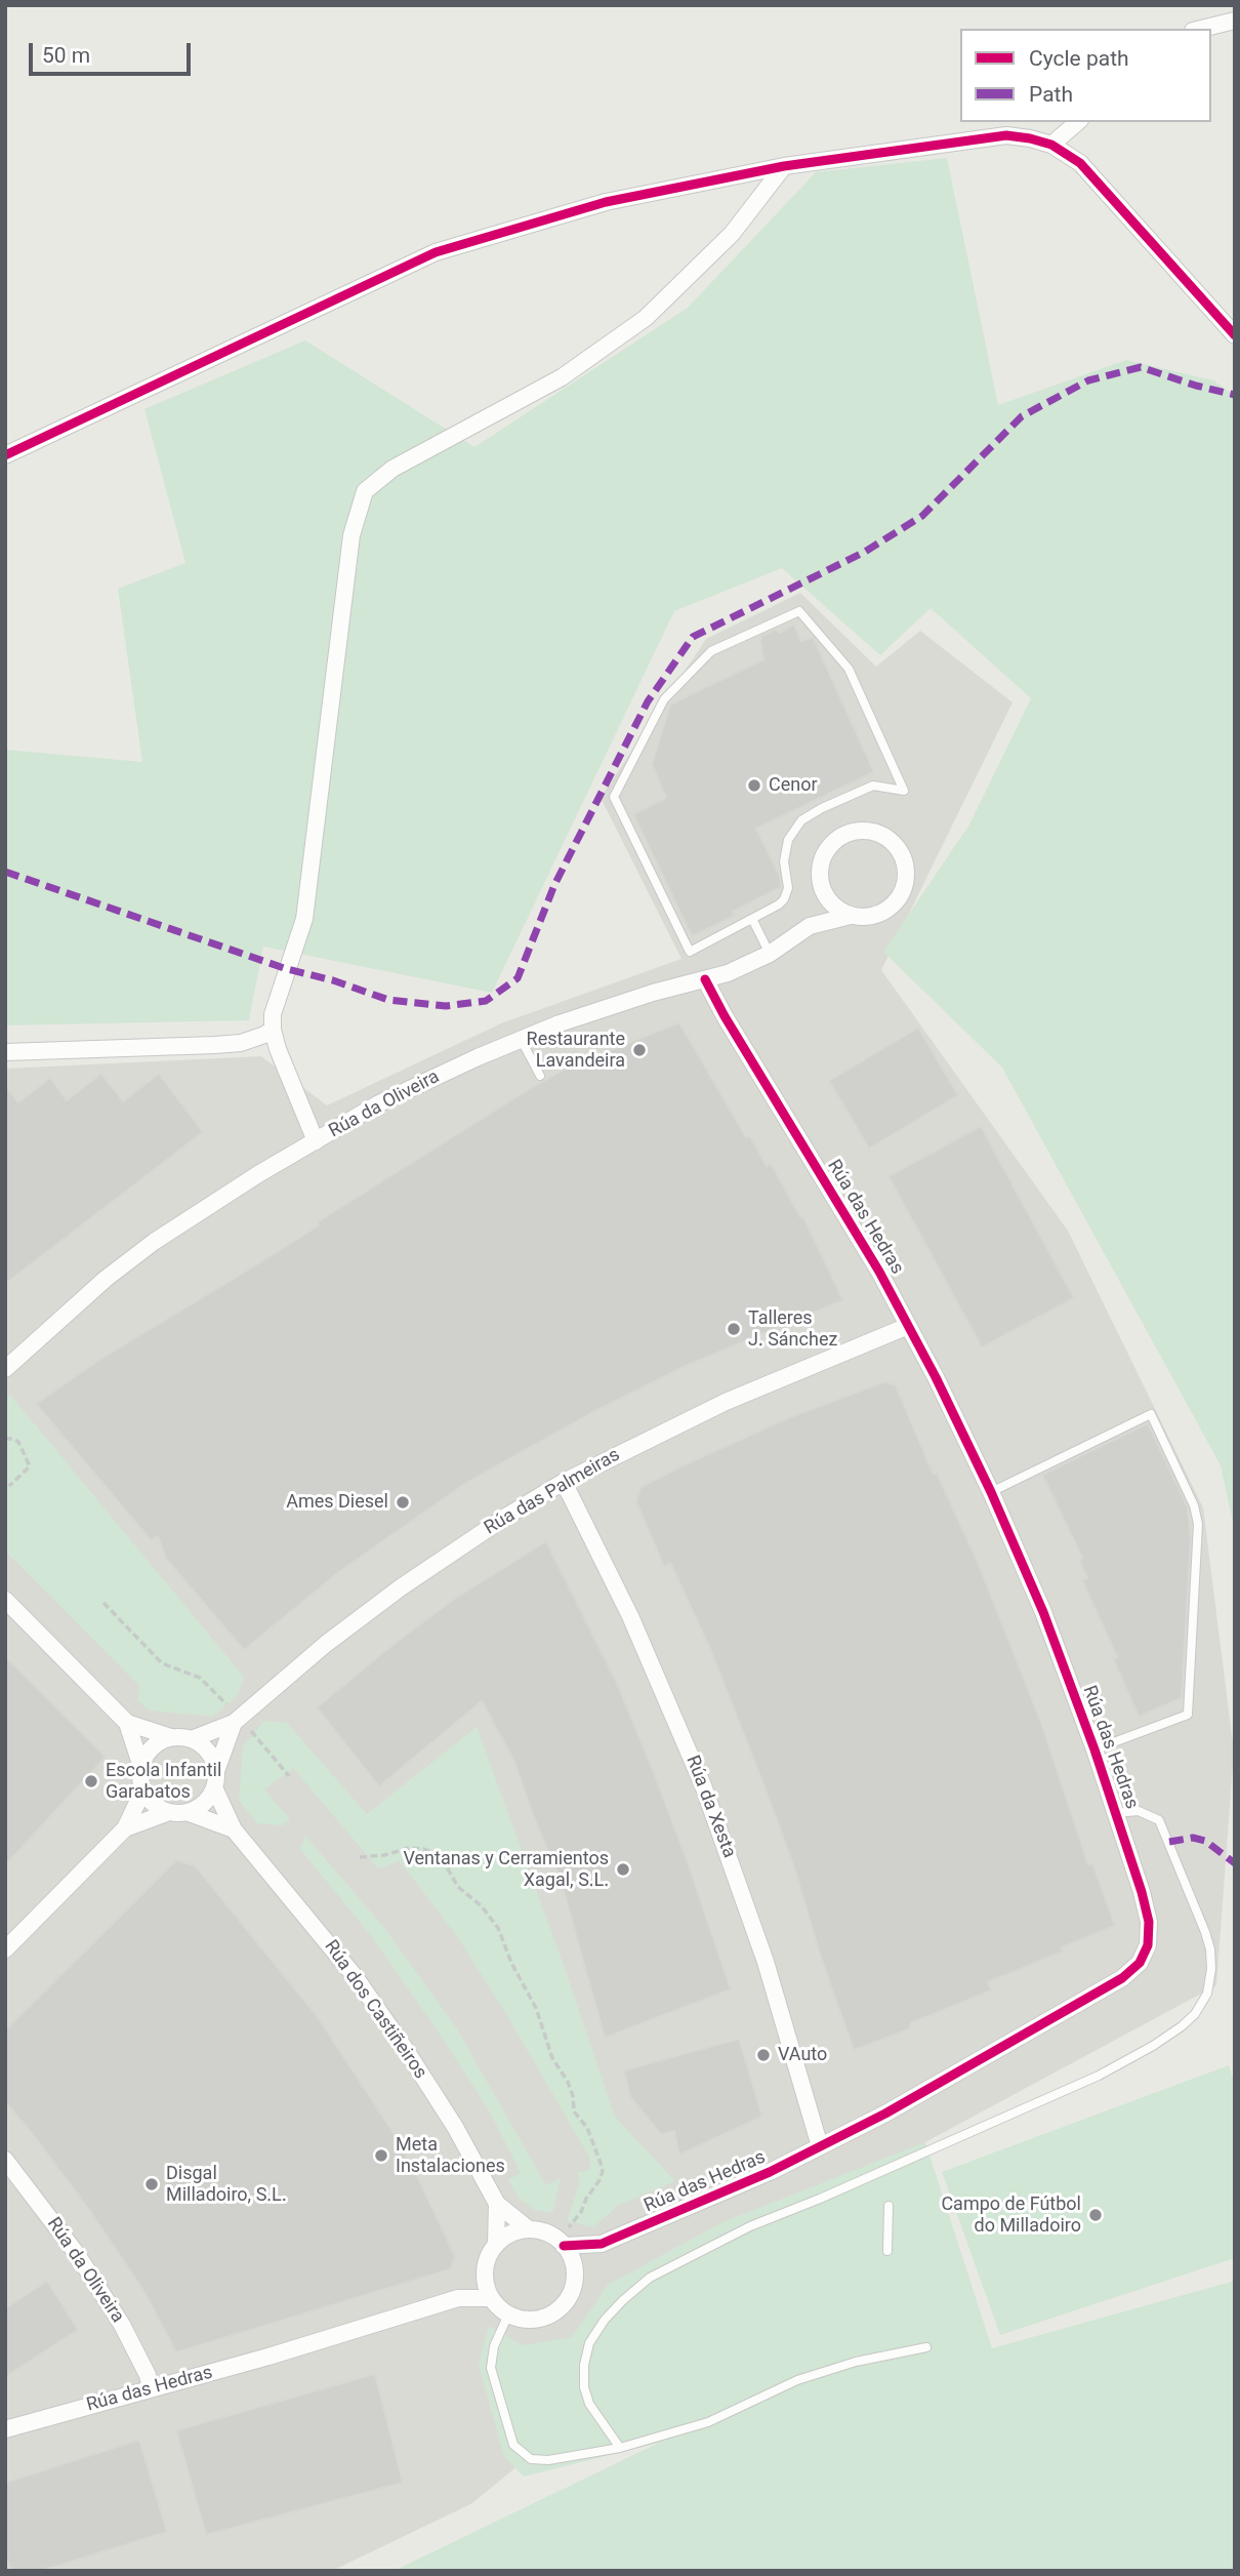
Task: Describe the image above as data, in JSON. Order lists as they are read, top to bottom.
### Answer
{
  "streets": {
    "street": [
      "Rúa da Oliveira",
      "Rúa das Hedras",
      "Rúa das Palmeiras",
      "Rúa da Xesta",
      "Rúa dos Castiñeiros"
    ]
  },
  "crossings": [
    ["Rúa da Oliveira", "Rúa das Hedras"],
    ["Rúa das Hedras", "Rúa das Palmeiras"],
    ["Rúa das Hedras", "Rúa da Xesta"],
    ["Rúa das Hedras", "Rúa dos Castiñeiros"],
    ["Rúa das Palmeiras", "Rúa da Xesta"],
    ["Rúa das Palmeiras", "Rúa dos Castiñeiros"]
  ],
  "places": [
    "Cenor",
    "Restaurante Lavandeira",
    "Talleres J. Sánchez",
    "Ames Diesel",
    "Escola Infantil Garabatos",
    "Ventanas y Cerramientos Xagal, S.L.",
    "VAuto",
    "Meta Instalaciones",
    "Disgal Milladoiro, S.L.",
    "Campo de Fútbol do Milladoiro"
  ],
  "legend": ["Cycle path", "Path"],
  "scale_bar": "50 m"
}
